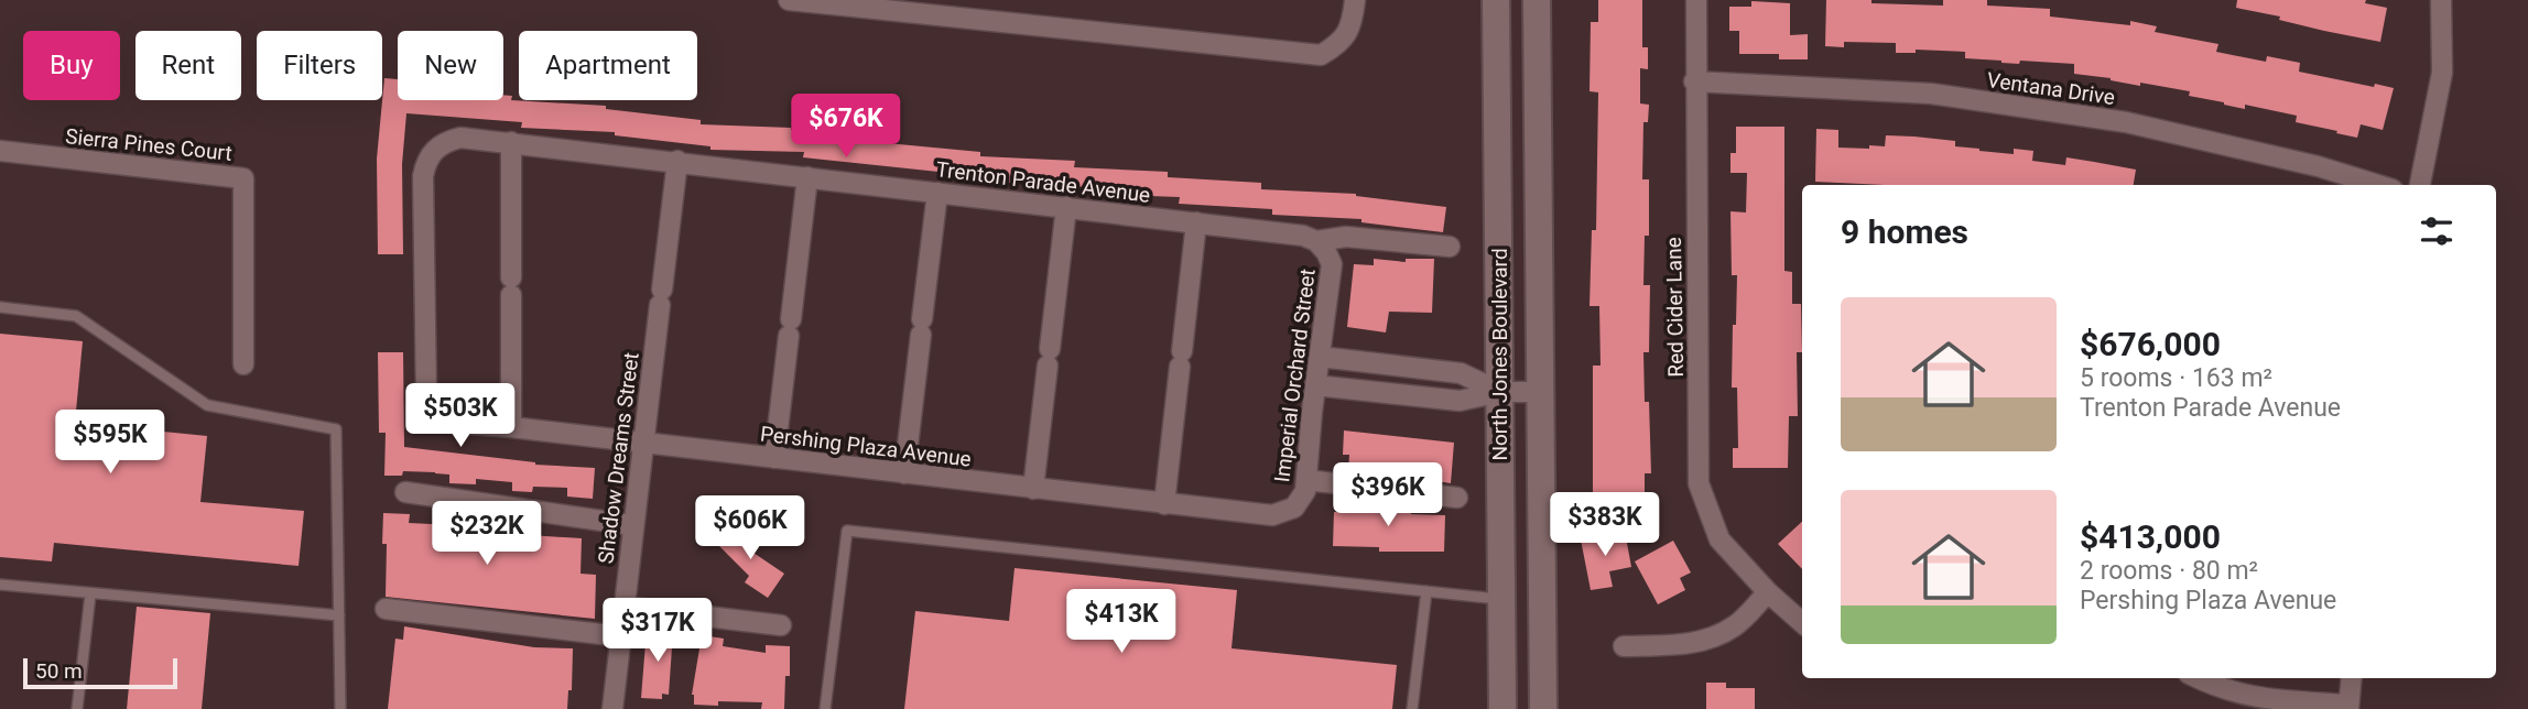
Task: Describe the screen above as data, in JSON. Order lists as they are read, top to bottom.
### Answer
{
  "streets": {
    "main road": ["North Jones Boulevard"],
    "street": [
      "Ventana Drive",
      "Sierra Pines Court",
      "Trenton Parade Avenue",
      "Red Cider Lane",
      "Imperial Orchard Street",
      "Pershing Plaza Avenue",
      "Shadow Dreams Street"
    ]
  },
  "crossings": [
    ["Ventana Drive", "Red Cider Lane"],
    ["Trenton Parade Avenue", "Imperial Orchard Street"],
    ["Trenton Parade Avenue", "Pershing Plaza Avenue"],
    ["Trenton Parade Avenue", "Shadow Dreams Street"],
    ["Imperial Orchard Street", "Pershing Plaza Avenue"],
    ["Pershing Plaza Avenue", "Shadow Dreams Street"]
  ],
  "scale_bar": "50 m",
  "page": {
    "chip": [
      "Buy",
      "Rent",
      "Filters",
      "New",
      "Apartment"
    ],
    "price": [
      "$676K",
      "$503K",
      "$595K",
      "$396K",
      "$383K",
      "$606K",
      "$232K",
      "$413K",
      "$317K"
    ],
    "heading": "9 homes",
    "list": [
      {
        "name": "$676,000",
        "note": "5 rooms · 163 m² · Trenton Parade Avenue"
      },
      {
        "name": "$413,000",
        "note": "2 rooms · 80 m² · Pershing Plaza Avenue"
      }
    ],
    "scale": "50 m"
  }
}
